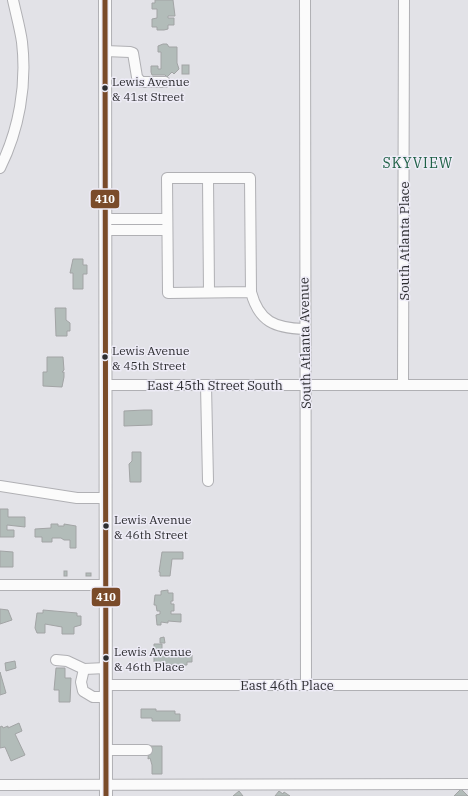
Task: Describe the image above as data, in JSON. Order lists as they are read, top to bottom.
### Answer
{
  "streets": {
    "street": [
      "South Atlanta Place",
      "South Atlanta Avenue",
      "East 45th Street South",
      "East 46th Place"
    ]
  },
  "crossings": [
    ["South Atlanta Place", "East 45th Street South"],
    ["South Atlanta Avenue", "East 45th Street South"],
    ["South Atlanta Avenue", "East 46th Place"]
  ],
  "districts": ["SKYVIEW"],
  "places": [
    "Lewis Avenue & 41st Street",
    "Lewis Avenue & 45th Street",
    "Lewis Avenue & 46th Street",
    "Lewis Avenue & 46th Place"
  ],
  "lines": ["transit line 410"]
}
